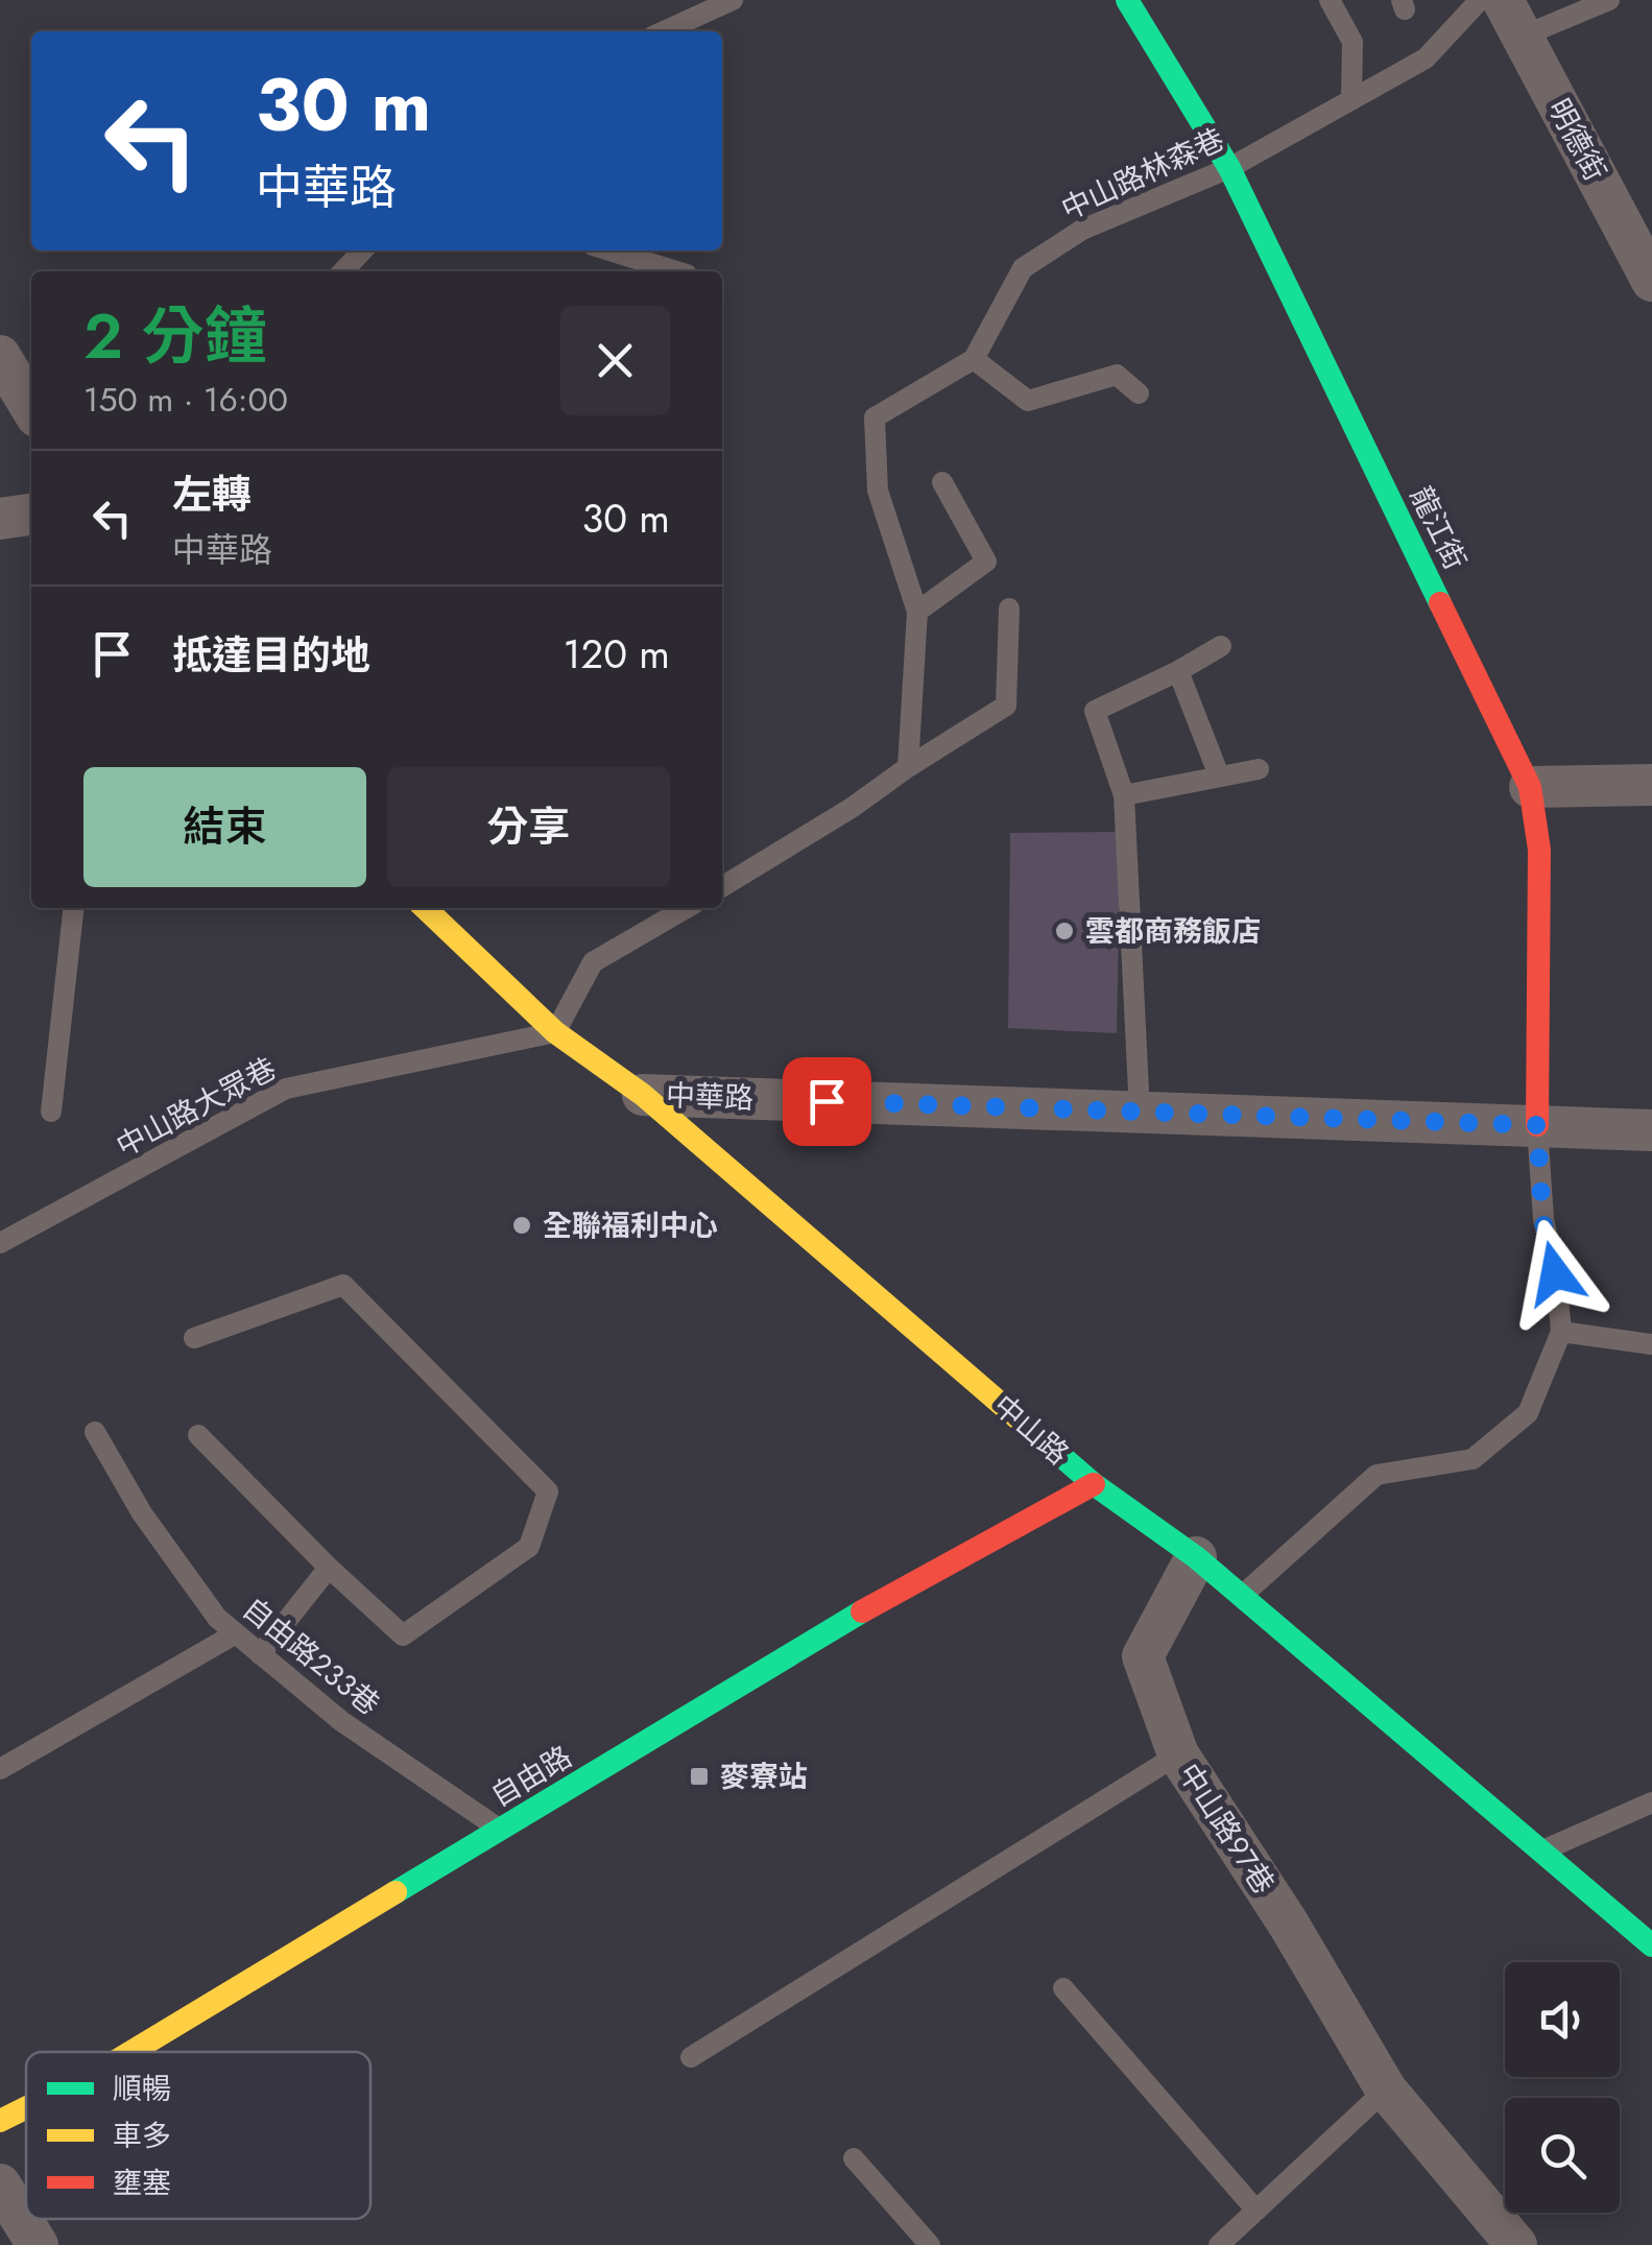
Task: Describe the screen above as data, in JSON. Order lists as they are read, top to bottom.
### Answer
{
  "streets": {
    "street": [
      "明德街",
      "龍江街",
      "中華路",
      "中山路",
      "自由路",
      "中山路97巷"
    ],
    "lane": ["中山路林森巷", "中山路大眾巷", "自由路233巷"]
  },
  "crossings": [
    ["中山路林森巷", "龍江街"],
    ["龍江街", "中華路"],
    ["中華路", "中山路"],
    ["中山路大眾巷", "中山路"],
    ["中山路", "自由路"],
    ["中山路", "中山路97巷"],
    ["自由路233巷", "自由路"]
  ],
  "places": {
    "other": ["雲都商務飯店", "全聯福利中心"],
    "transit": ["麥寮站"]
  },
  "legend": ["順暢", "車多", "壅塞"],
  "page": {
    "turn": ["30 m", "中華路"],
    "heading": ["2 分鐘", "150 m · 16:00"],
    "list": [
      {
        "name": "左轉",
        "note": "中華路",
        "value": "30 m"
      },
      {
        "name": "抵達目的地",
        "value": "120 m"
      }
    ],
    "buttons": ["結束", "分享"]
  }
}
